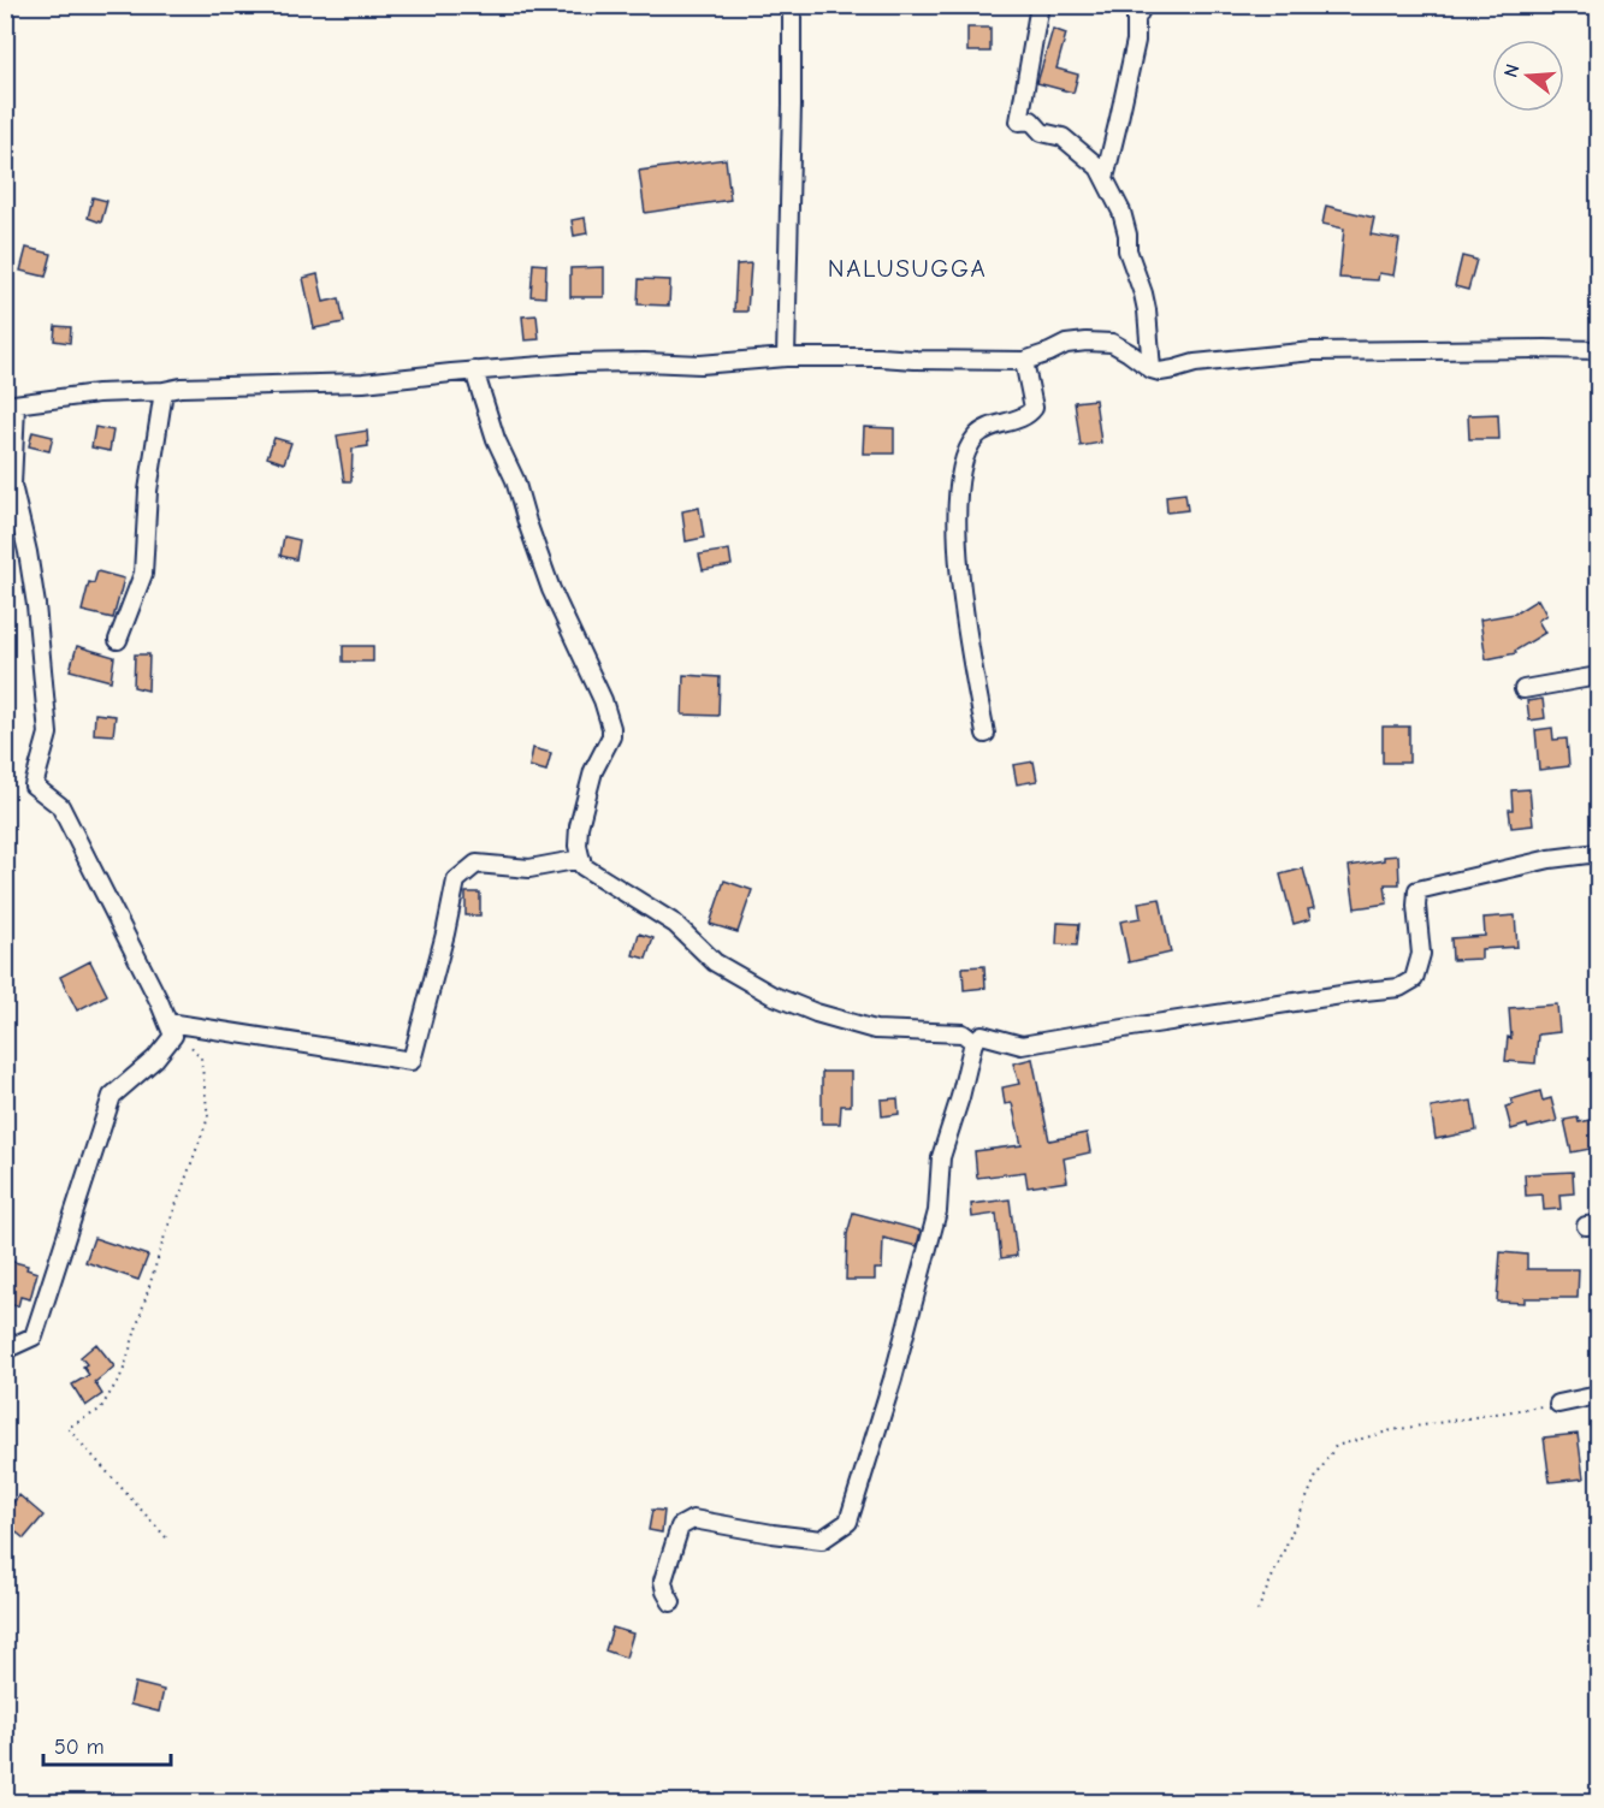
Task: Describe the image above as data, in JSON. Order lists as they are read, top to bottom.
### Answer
{
  "districts": ["NALUSUGGA"],
  "scale_bar": "50 m",
  "north": "left"
}
